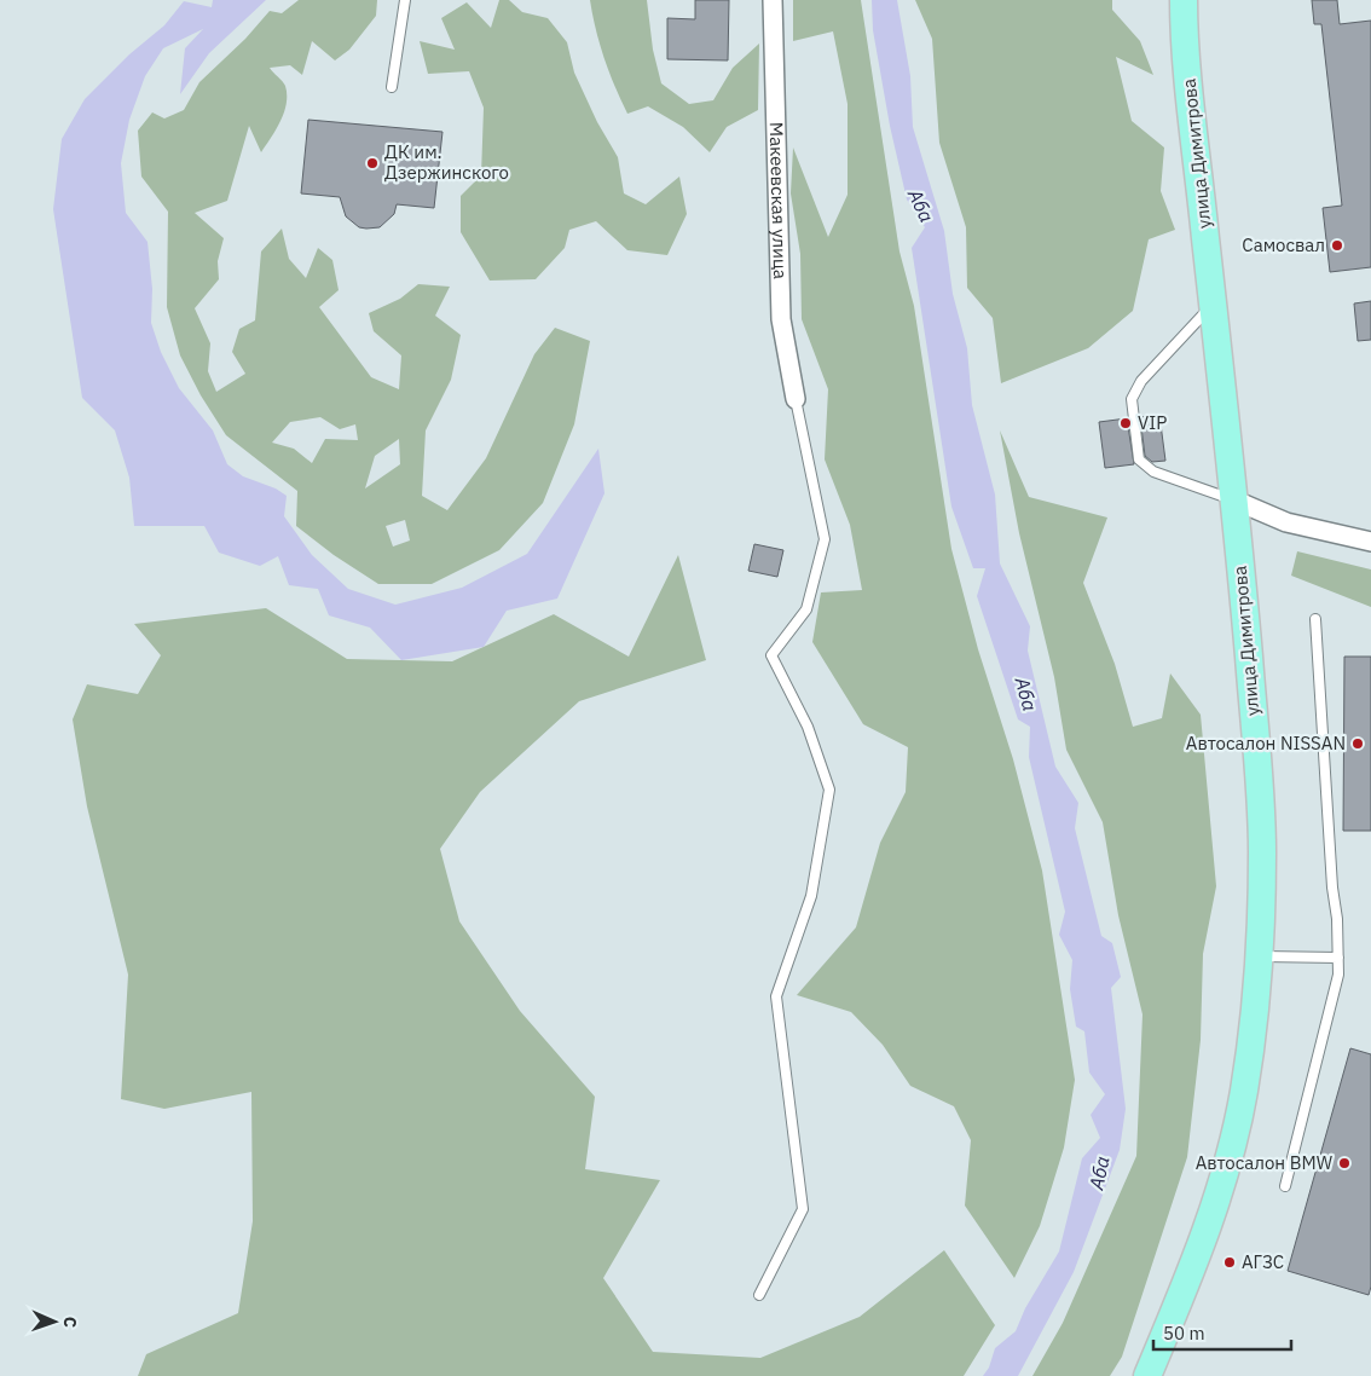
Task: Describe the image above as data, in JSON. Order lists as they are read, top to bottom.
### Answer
{
  "streets": {
    "main road": ["улица Димитрова"],
    "street": ["Макеевская улица"]
  },
  "water": ["Аба"],
  "places": [
    "ДК им. Дзержинского",
    "Самосвал",
    "VIP",
    "Автосалон NISSAN",
    "Автосалон BMW",
    "АГЗС"
  ],
  "scale_bar": "50 m",
  "north": "right"
}
